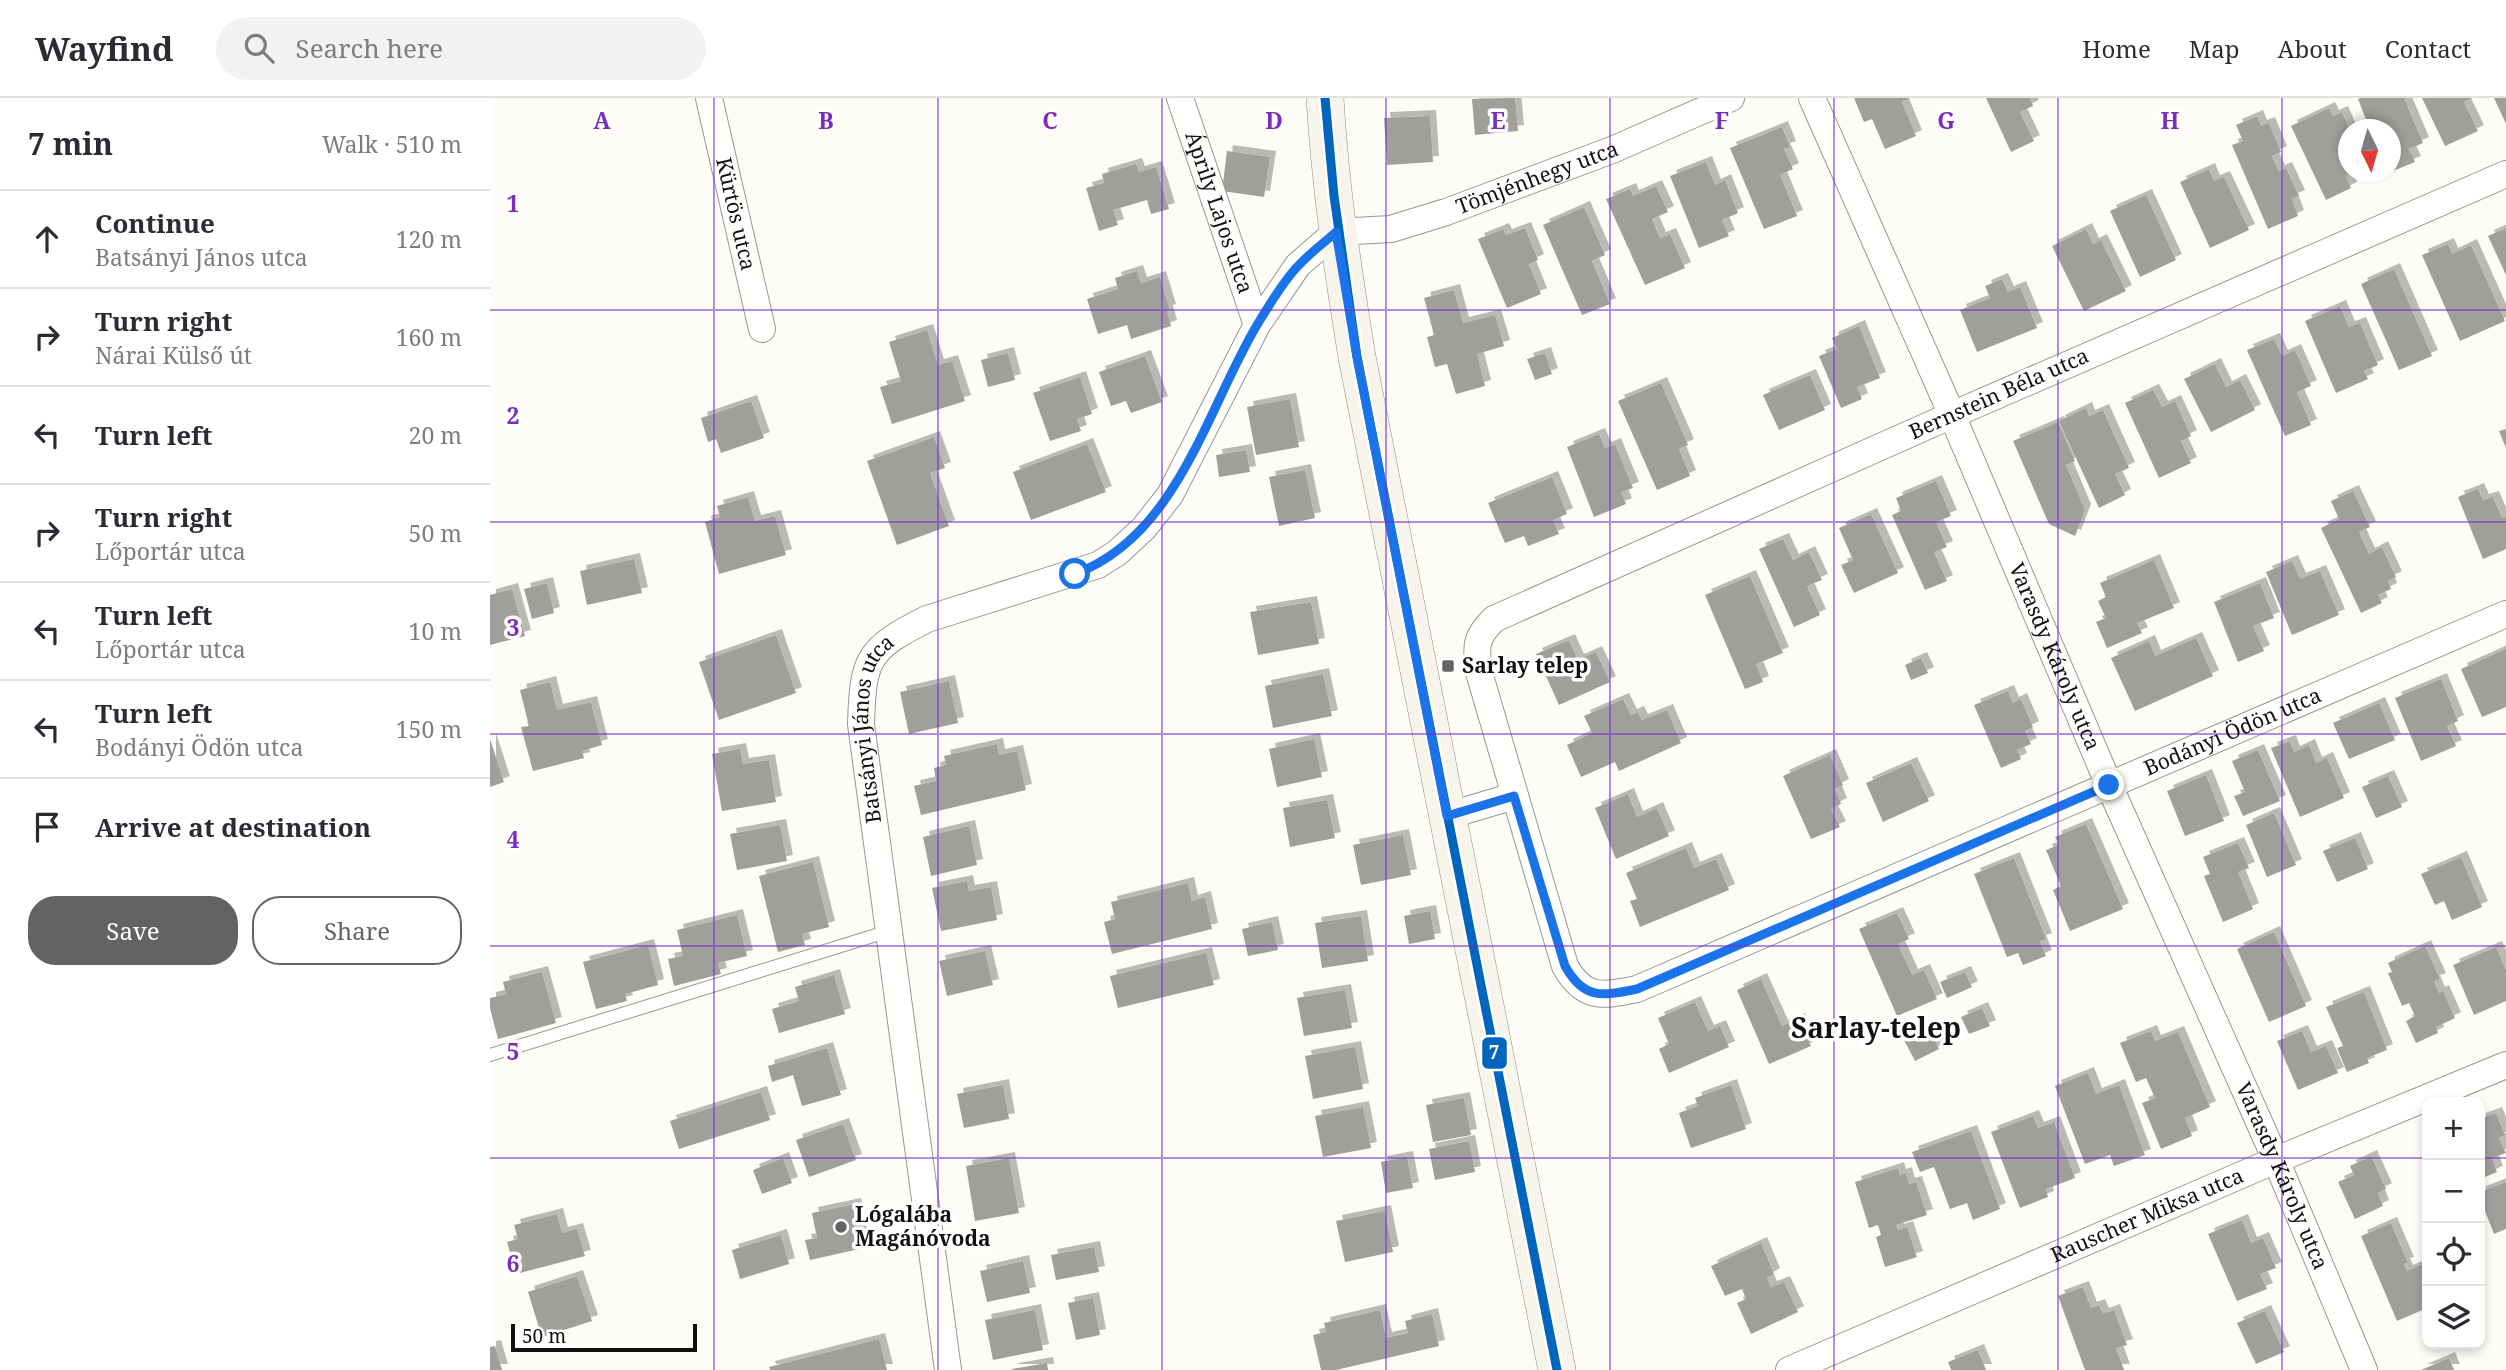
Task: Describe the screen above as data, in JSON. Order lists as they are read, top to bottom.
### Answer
{
  "streets": {
    "street": [
      "Tömjénhegy utca",
      "Áprily Lajos utca",
      "Kürtös utca",
      "Bernstein Béla utca",
      "Varasdy Károly utca",
      "Bodányi Ödön utca",
      "Batsányi János utca",
      "Rauscher Miksa utca"
    ]
  },
  "crossings": [
    ["Tömjénhegy utca", "Batsányi János utca"],
    ["Áprily Lajos utca", "Batsányi János utca"],
    ["Bernstein Béla utca", "Varasdy Károly utca"],
    ["Bernstein Béla utca", "Bodányi Ödön utca"],
    ["Varasdy Károly utca", "Bodányi Ödön utca"],
    ["Varasdy Károly utca", "Rauscher Miksa utca"]
  ],
  "districts": ["Sarlay-telep"],
  "places": {
    "transit": ["Sarlay telep"],
    "other": ["Lógalába Magánóvoda"]
  },
  "lines": ["transit line 7"],
  "scale_bar": "50 m",
  "north": "bottom",
  "page": {
    "header": "Wayfind",
    "search": "Search here",
    "nav": [
      "Home",
      "Map",
      "About",
      "Contact"
    ],
    "heading": ["7 min", "Walk · 510 m"],
    "list": [
      ["Continue", "Batsányi János utca", "120 m"],
      ["Turn right", "Nárai Külső út", "160 m"],
      ["Turn left", "20 m"],
      ["Turn right", "Lőportár utca", "50 m"],
      ["Turn left", "Lőportár utca", "10 m"],
      ["Turn left", "Bodányi Ödön utca", "150 m"],
      "Arrive at destination"
    ],
    "buttons": ["Save", "Share"],
    "map_buttons": ["+", "−"],
    "scale": "50 m"
  },
  "grid": {
    "columns": [
      "A",
      "B",
      "C",
      "D",
      "E",
      "F",
      "G",
      "H"
    ],
    "rows": [
      "1",
      "2",
      "3",
      "4",
      "5",
      "6"
    ]
  }
}
